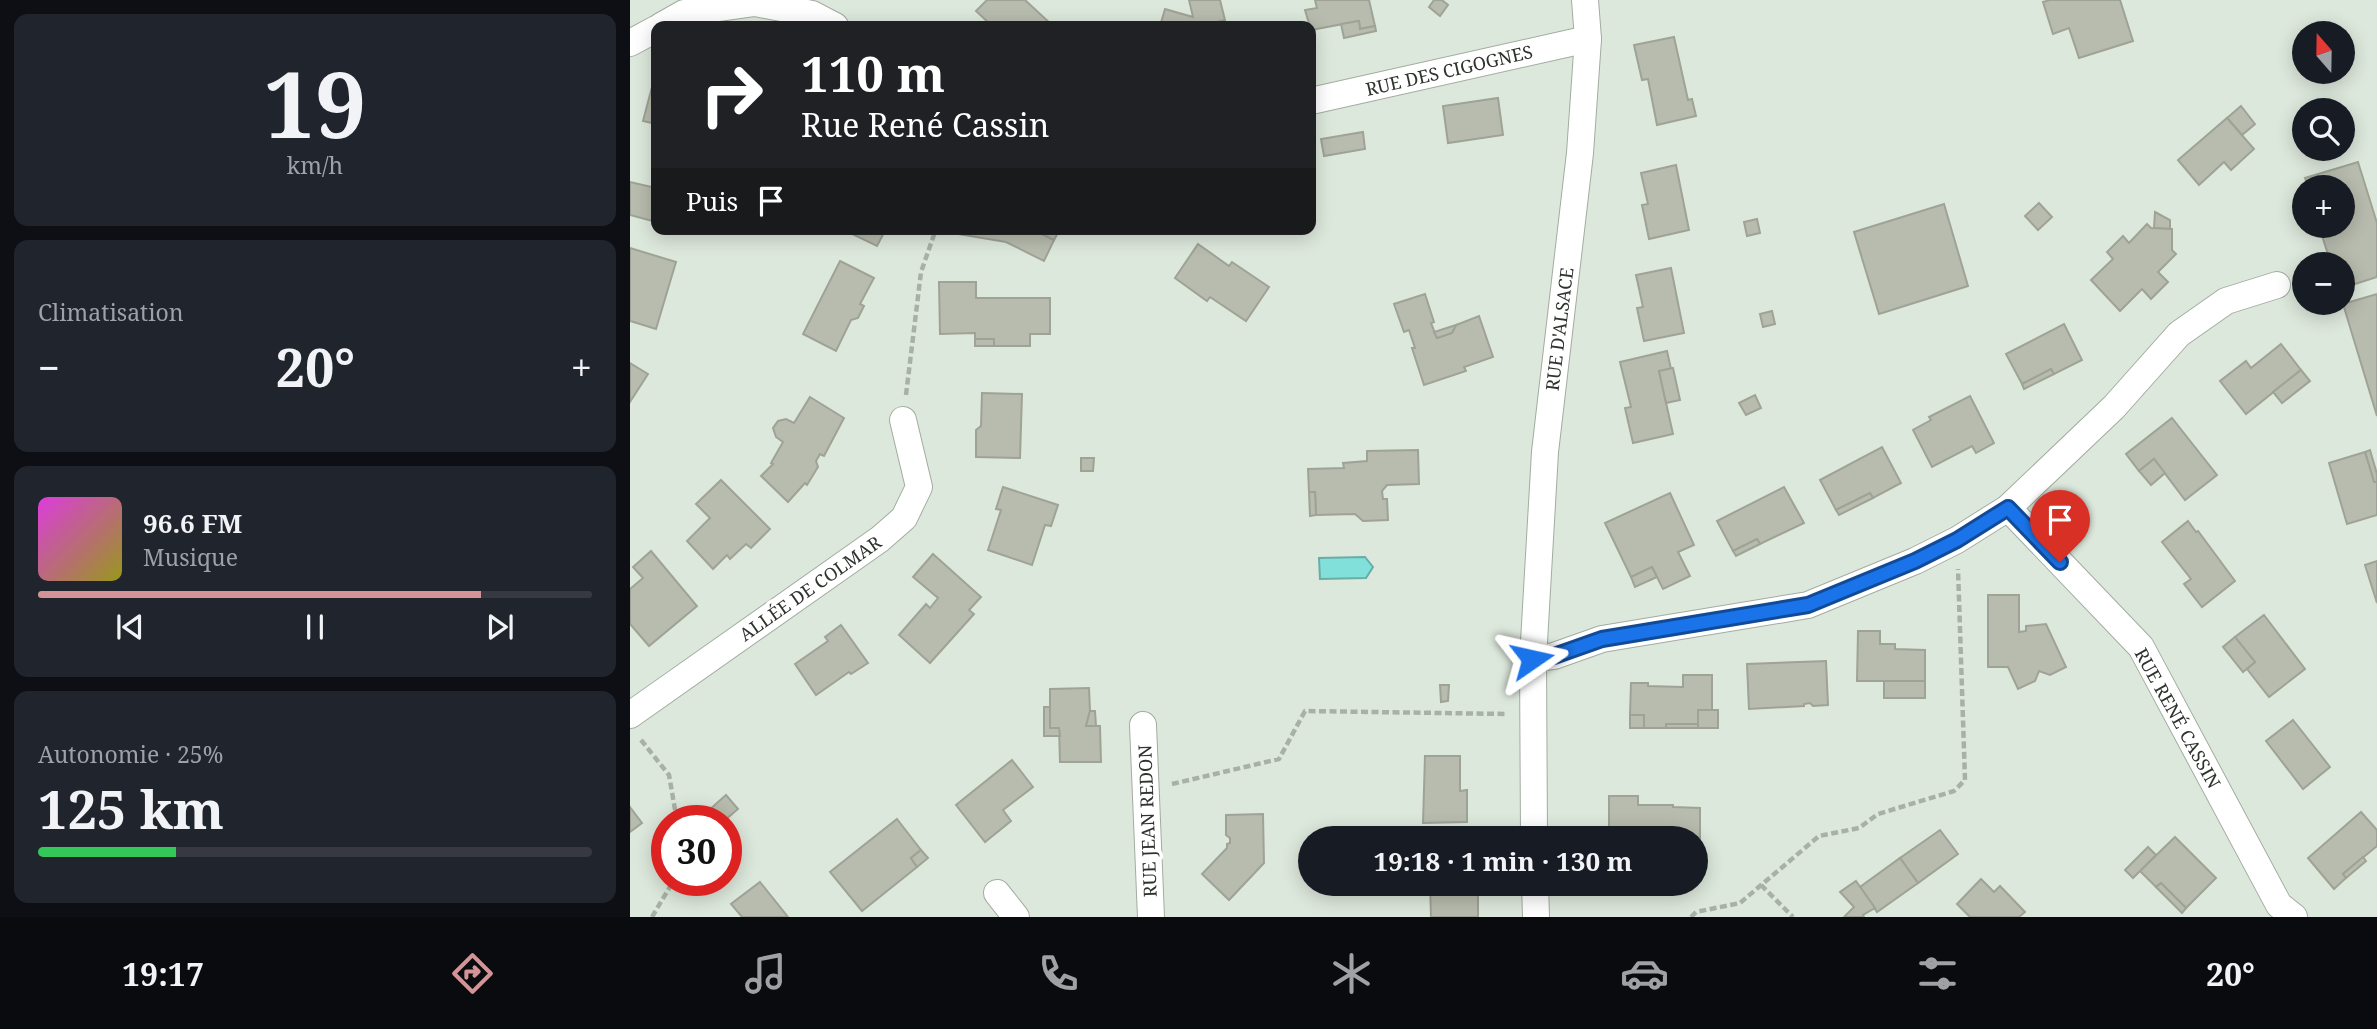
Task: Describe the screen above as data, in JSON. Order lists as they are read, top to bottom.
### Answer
{
  "streets": {
    "street": [
      "RUE DES CIGOGNES",
      "RUE D'ALSACE",
      "ALLÉE DE COLMAR",
      "RUE RENÉ CASSIN",
      "RUE JEAN REDON"
    ]
  },
  "crossings": [
    ["RUE DES CIGOGNES", "RUE D'ALSACE"]
  ],
  "north": "top",
  "page": {
    "tile": [
      ["19", "km/h"],
      "Climatisation",
      ["Autonomie · 25%", "125 km"]
    ],
    "map_buttons": ["+", "−"],
    "turn": ["110 m", "Rue René Cassin"],
    "then": "Puis",
    "heat": ["−", "20°", "+"],
    "song": ["96.6 FM", "Musique"],
    "limit": "30",
    "trip": "19:18 · 1 min · 130 m",
    "tabs": ["19:17", "20°"]
  }
}
